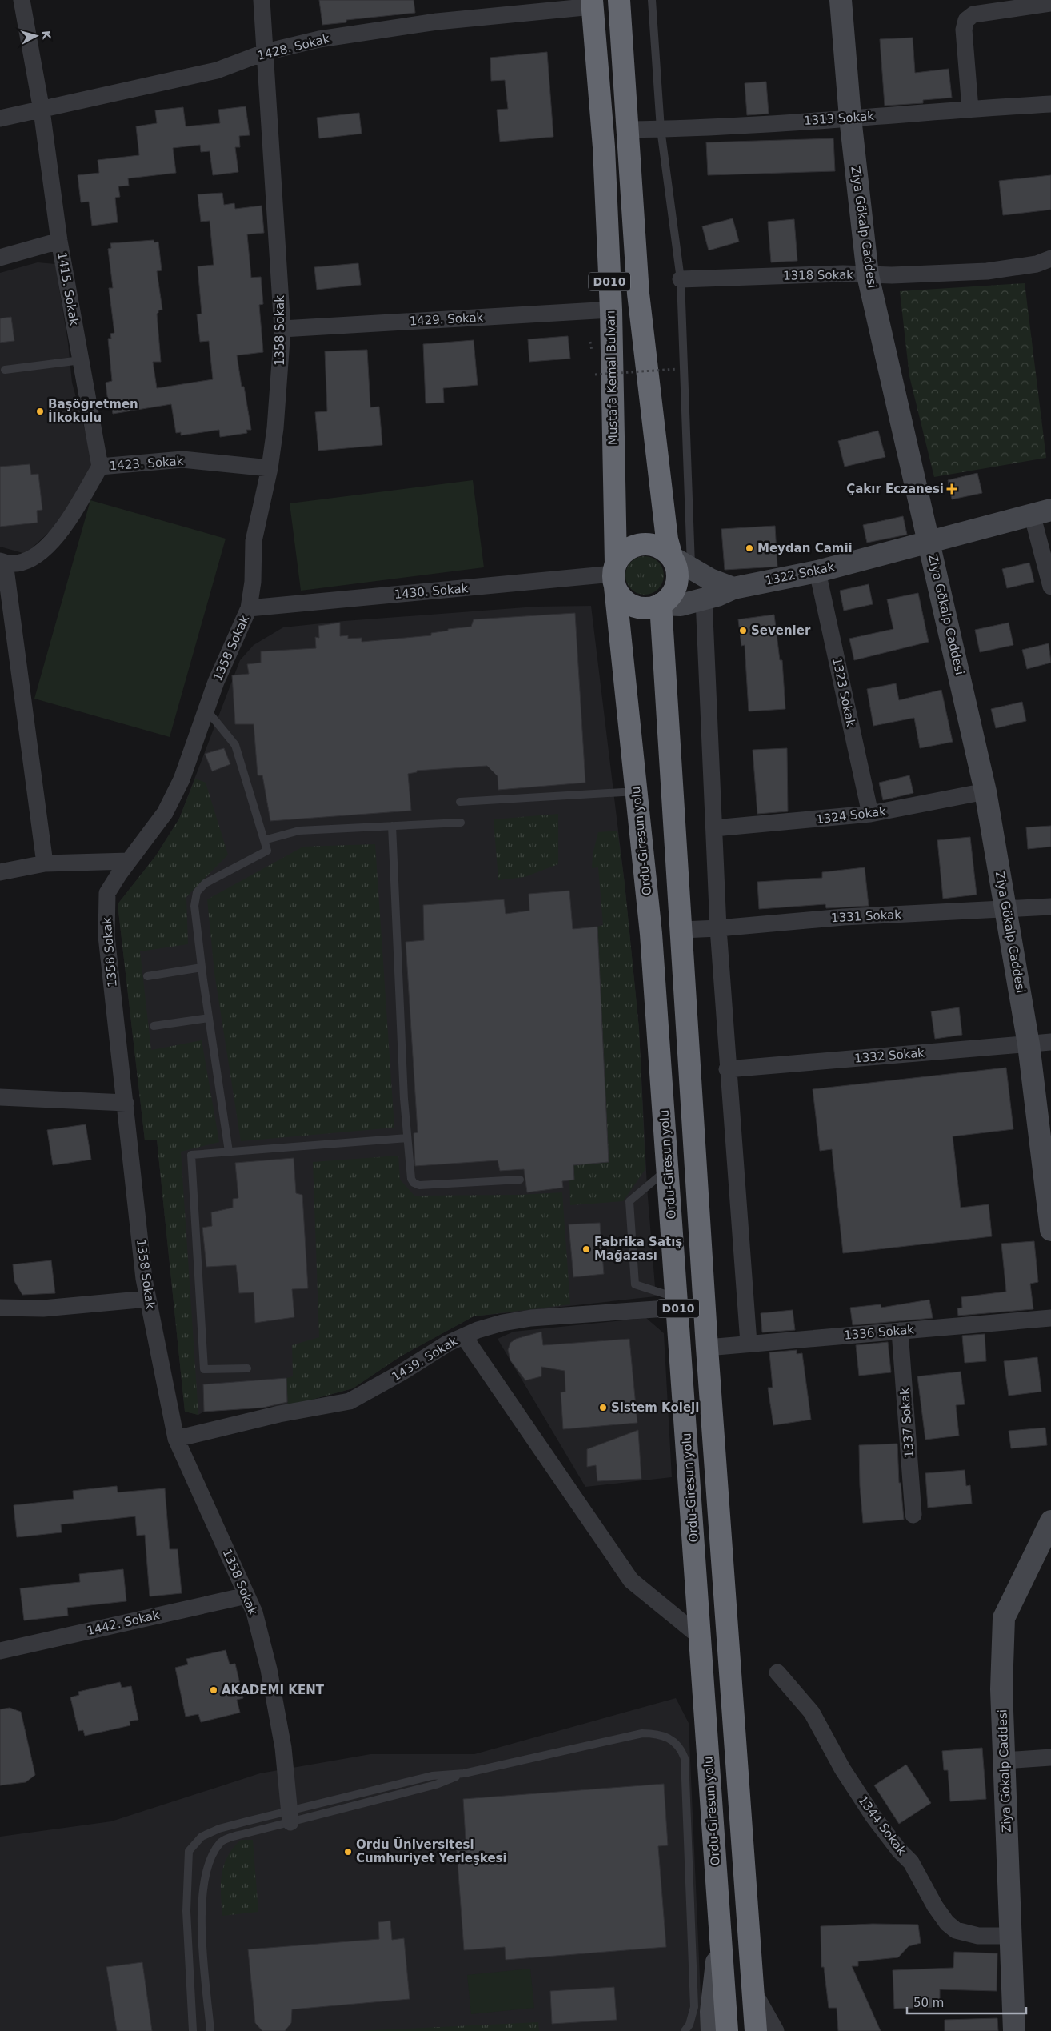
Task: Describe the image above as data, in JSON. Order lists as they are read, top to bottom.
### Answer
{
  "streets": {
    "highway": ["D010", "Mustafa Kemal Bulvarı", "Ordu-Giresun yolu"],
    "street": [
      "1428. Sokak",
      "1313 Sokak",
      "Ziya Gökalp Caddesi",
      "1318 Sokak",
      "1415. Sokak",
      "1429. Sokak",
      "1358 Sokak",
      "1423. Sokak",
      "1322 Sokak",
      "1430. Sokak",
      "1323 Sokak",
      "1324 Sokak",
      "1331 Sokak",
      "1332 Sokak",
      "1336 Sokak",
      "1439. Sokak",
      "1337 Sokak",
      "1442. Sokak",
      "1344 Sokak"
    ]
  },
  "crossings": [
    ["1428. Sokak", "1415. Sokak"],
    ["1428. Sokak", "1358 Sokak"],
    ["1428. Sokak", "Mustafa Kemal Bulvarı"],
    ["1313 Sokak", "Ziya Gökalp Caddesi"],
    ["1313 Sokak", "D010"],
    ["Ziya Gökalp Caddesi", "1318 Sokak"],
    ["Ziya Gökalp Caddesi", "1322 Sokak"],
    ["Ziya Gökalp Caddesi", "1324 Sokak"],
    ["Ziya Gökalp Caddesi", "1331 Sokak"],
    ["Ziya Gökalp Caddesi", "1332 Sokak"],
    ["Ziya Gökalp Caddesi", "1344 Sokak"],
    ["D010", "Mustafa Kemal Bulvarı"],
    ["D010", "1322 Sokak"],
    ["D010", "1430. Sokak"],
    ["D010", "Ordu-Giresun yolu"],
    ["D010", "1331 Sokak"],
    ["D010", "1336 Sokak"],
    ["1415. Sokak", "1423. Sokak"],
    ["1429. Sokak", "1358 Sokak"],
    ["1429. Sokak", "Mustafa Kemal Bulvarı"],
    ["1358 Sokak", "1423. Sokak"],
    ["1358 Sokak", "1430. Sokak"],
    ["1358 Sokak", "1439. Sokak"],
    ["1358 Sokak", "1442. Sokak"],
    ["Mustafa Kemal Bulvarı", "1322 Sokak"],
    ["Mustafa Kemal Bulvarı", "1430. Sokak"],
    ["Mustafa Kemal Bulvarı", "Ordu-Giresun yolu"],
    ["1322 Sokak", "1430. Sokak"],
    ["1322 Sokak", "1323 Sokak"],
    ["1322 Sokak", "Ordu-Giresun yolu"],
    ["1430. Sokak", "Ordu-Giresun yolu"],
    ["1323 Sokak", "1324 Sokak"],
    ["Ordu-Giresun yolu", "1439. Sokak"],
    ["1336 Sokak", "1337 Sokak"]
  ],
  "places": {
    "other": [
      "Başöğretmen İlkokulu",
      "Meydan Camii",
      "Sevenler",
      "Fabrika Satış Mağazası",
      "Sistem Koleji",
      "AKADEMI KENT",
      "Ordu Üniversitesi Cumhuriyet Yerleşkesi"
    ],
    "health": ["Çakır Eczanesi"]
  },
  "scale_bar": "50 m",
  "north": "right"
}
